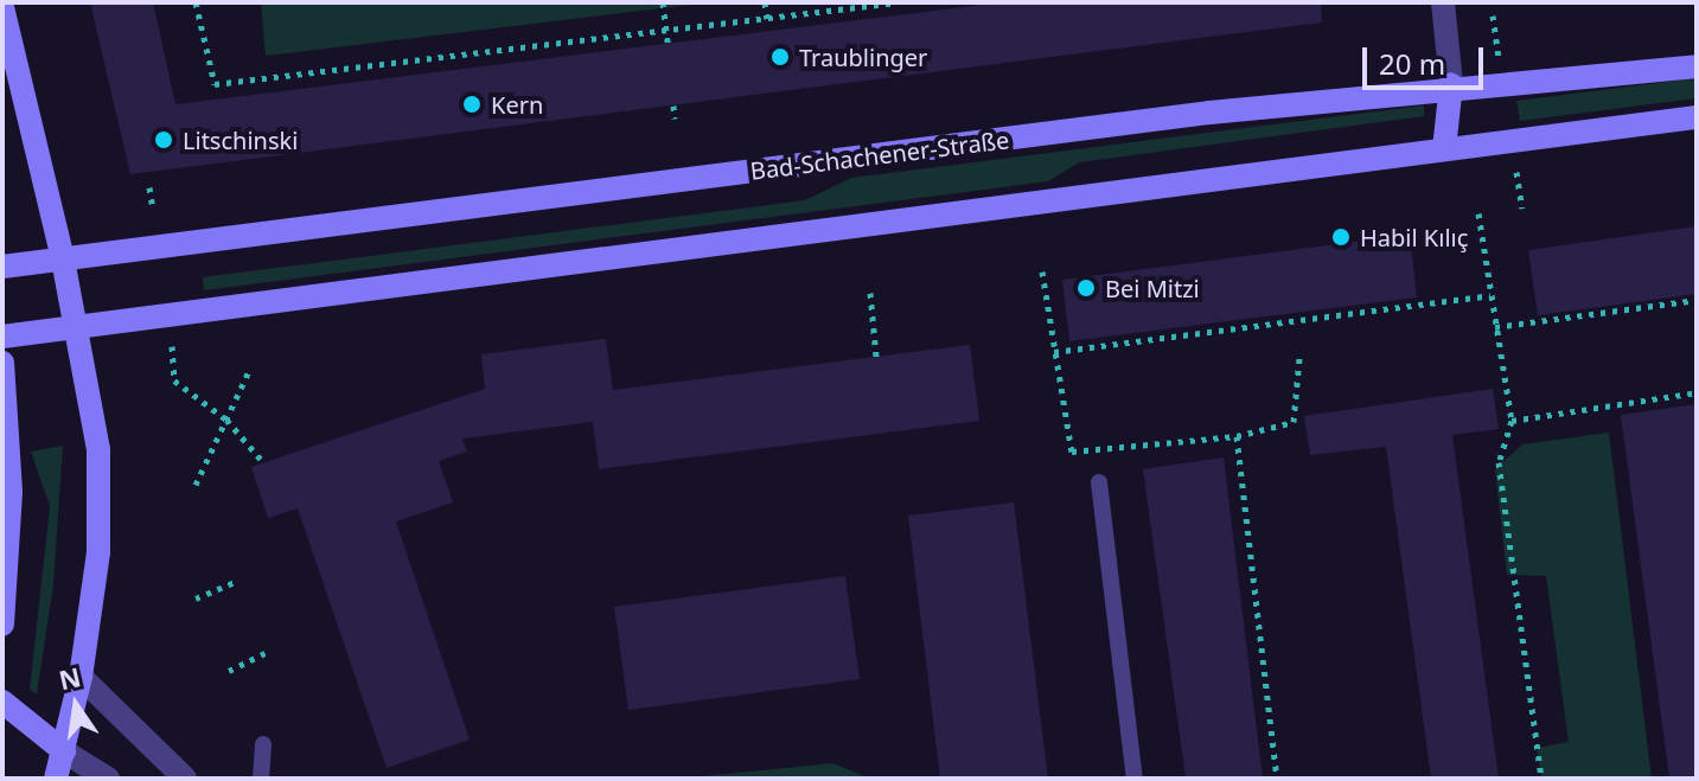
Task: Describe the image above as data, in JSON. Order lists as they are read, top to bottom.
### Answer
{
  "streets": {
    "main road": ["Bad-Schachener-Straße"]
  },
  "places": [
    "Traublinger",
    "Kern",
    "Litschinski",
    "Habil Kılıç",
    "Bei Mitzi"
  ],
  "scale_bar": "20 m",
  "north": "top"
}
